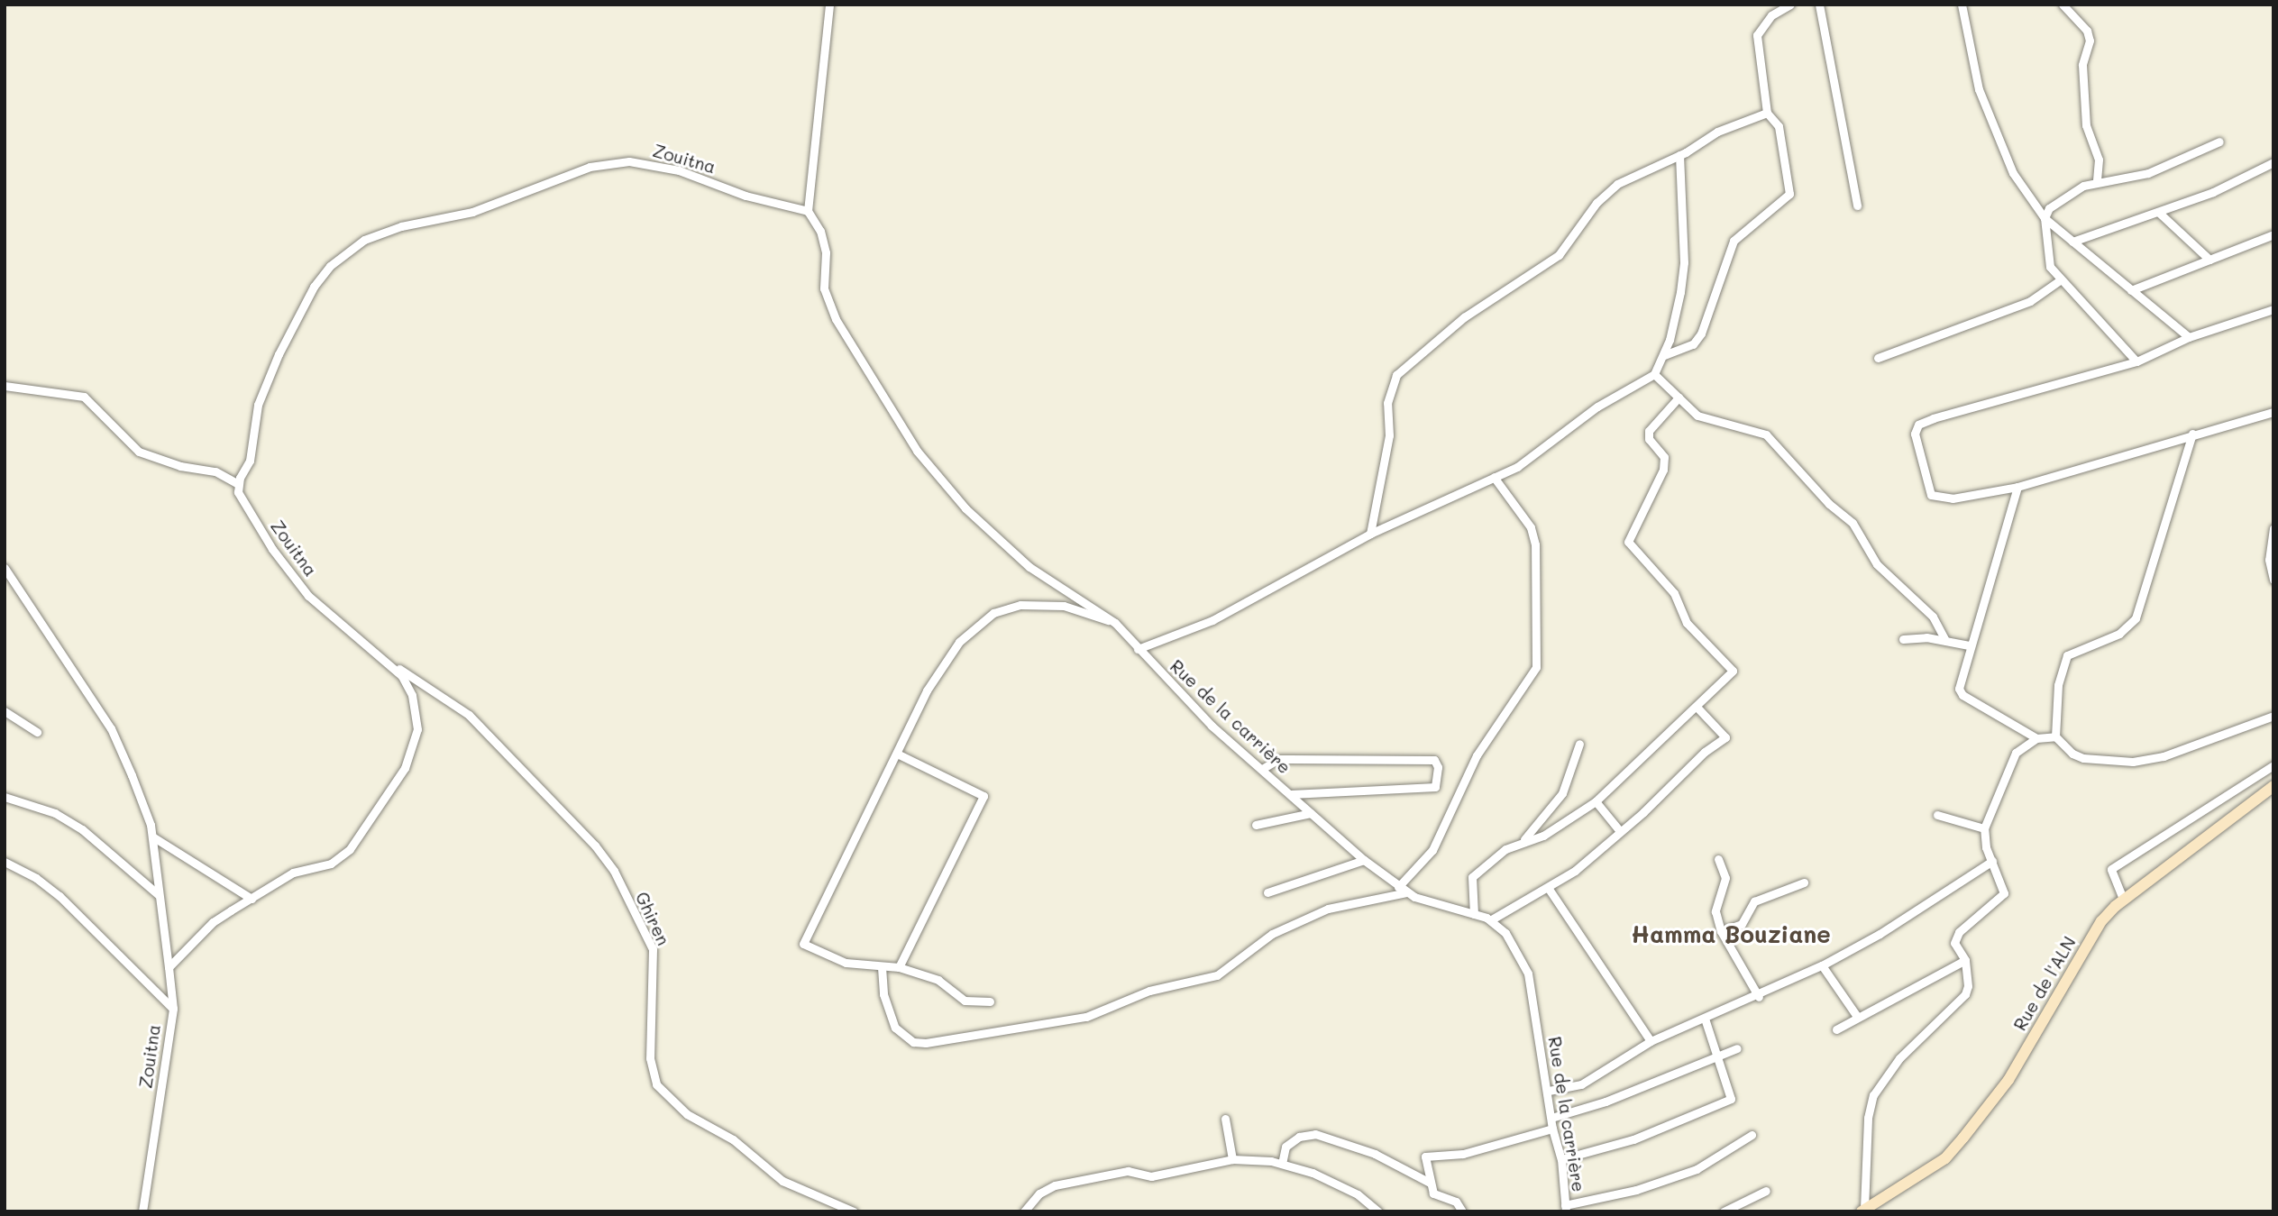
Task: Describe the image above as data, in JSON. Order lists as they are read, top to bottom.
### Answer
{
  "streets": {
    "main road": ["Rue de l'ALN"],
    "street": ["Zouitna", "Rue de la carrière", "Ghiren"]
  },
  "crossings": [
    ["Zouitna", "Rue de la carrière"],
    ["Zouitna", "Ghiren"]
  ],
  "districts": ["Hamma Bouziane"]
}
